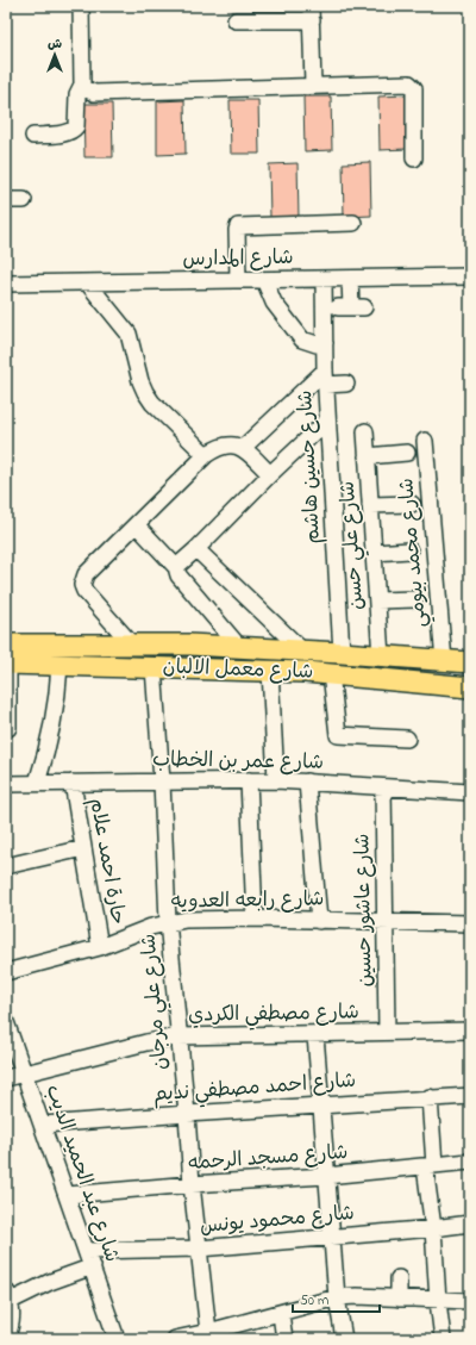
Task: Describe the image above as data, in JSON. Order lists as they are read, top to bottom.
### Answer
{
  "streets": {
    "main road": ["شارع معمل الالبان"],
    "street": [
      "شارع المدارس",
      "شارع حسين هاشم",
      "شارع علي حسن",
      "شارع محمد بيومي",
      "شارع عمر بن الخطاب",
      "حارة احمد علام",
      "شارع رابعه العدويه",
      "شارع عاشور حسين",
      "شارع علي مرجان",
      "شارع مصطفي الكردي",
      "شارع احمد مصطفي نديم",
      "شارع مسجد الرحمه",
      "شارع عبد الحميد الديب",
      "شارع محمود يونس"
    ]
  },
  "crossings": [
    ["شارع المدارس", "شارع حسين هاشم"],
    ["شارع حسين هاشم", "شارع معمل الالبان"],
    ["شارع علي حسن", "شارع معمل الالبان"],
    ["شارع محمد بيومي", "شارع معمل الالبان"],
    ["شارع معمل الالبان", "شارع علي مرجان"],
    ["شارع عمر بن الخطاب", "حارة احمد علام"],
    ["شارع عمر بن الخطاب", "شارع عاشور حسين"],
    ["شارع عمر بن الخطاب", "شارع علي مرجان"],
    ["حارة احمد علام", "شارع رابعه العدويه"],
    ["شارع رابعه العدويه", "شارع عاشور حسين"],
    ["شارع رابعه العدويه", "شارع علي مرجان"],
    ["شارع عاشور حسين", "شارع مصطفي الكردي"],
    ["شارع علي مرجان", "شارع مصطفي الكردي"],
    ["شارع علي مرجان", "شارع احمد مصطفي نديم"],
    ["شارع علي مرجان", "شارع مسجد الرحمه"],
    ["شارع علي مرجان", "شارع محمود يونس"],
    ["شارع مصطفي الكردي", "شارع عبد الحميد الديب"],
    ["شارع احمد مصطفي نديم", "شارع عبد الحميد الديب"],
    ["شارع مسجد الرحمه", "شارع عبد الحميد الديب"],
    ["شارع عبد الحميد الديب", "شارع محمود يونس"]
  ],
  "scale_bar": "50 m",
  "north": "top"
}
